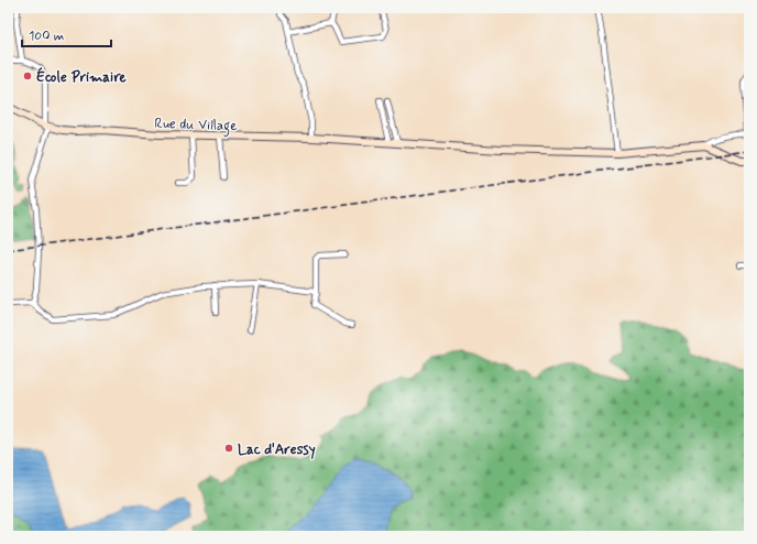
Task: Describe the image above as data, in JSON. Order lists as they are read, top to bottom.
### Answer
{
  "streets": {
    "main road": ["Rue du Village"]
  },
  "places": ["École Primaire", "Lac d'Aressy"],
  "scale_bar": "100 m"
}
